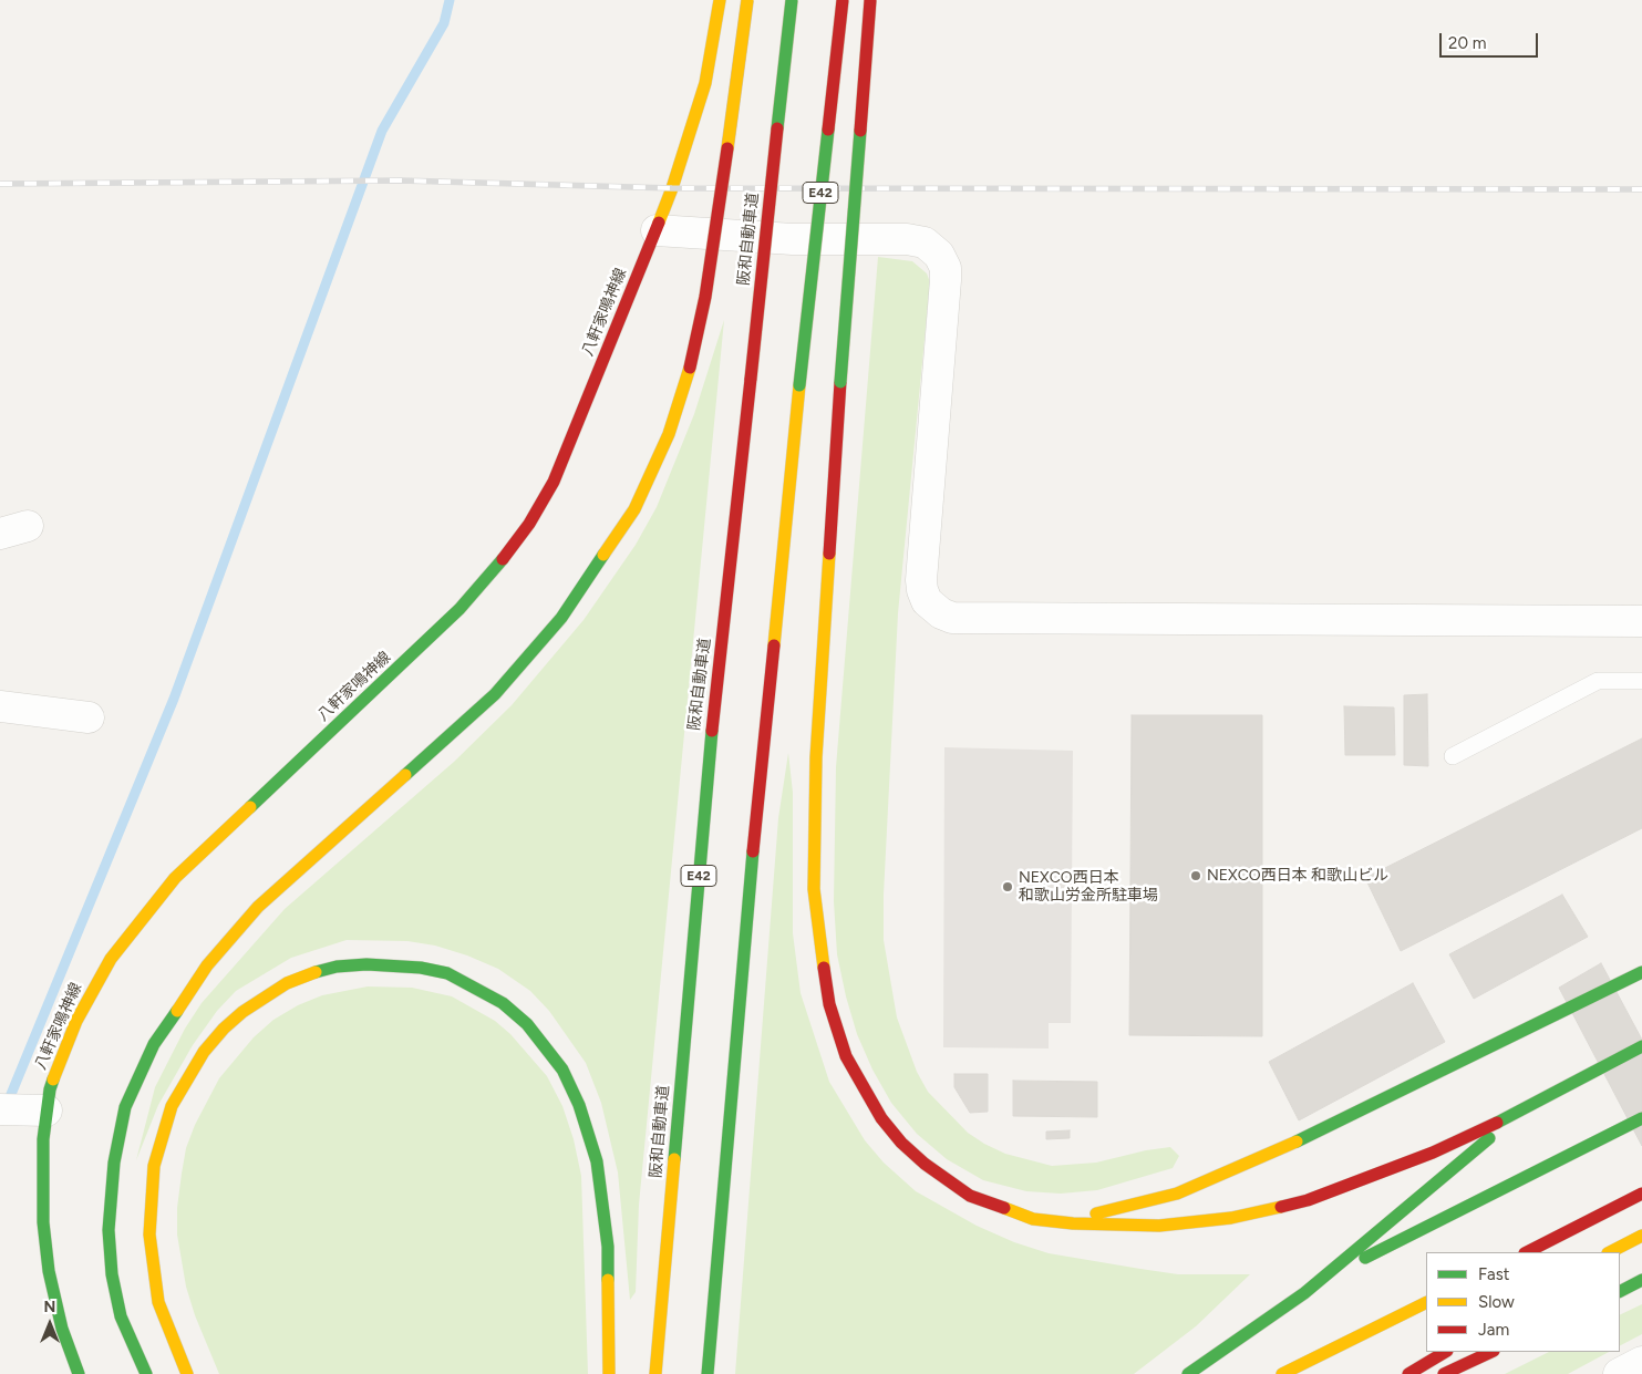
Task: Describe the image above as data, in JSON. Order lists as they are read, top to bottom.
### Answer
{
  "streets": {
    "main road": ["E42", "阪和自動車道", "八軒家鳴神線"]
  },
  "places": ["NEXCO西日本 和歌山ビル", "NEXCO西日本 和歌山労金所駐車場"],
  "legend": ["Fast", "Slow", "Jam"],
  "scale_bar": "20 m",
  "north": "top"
}
